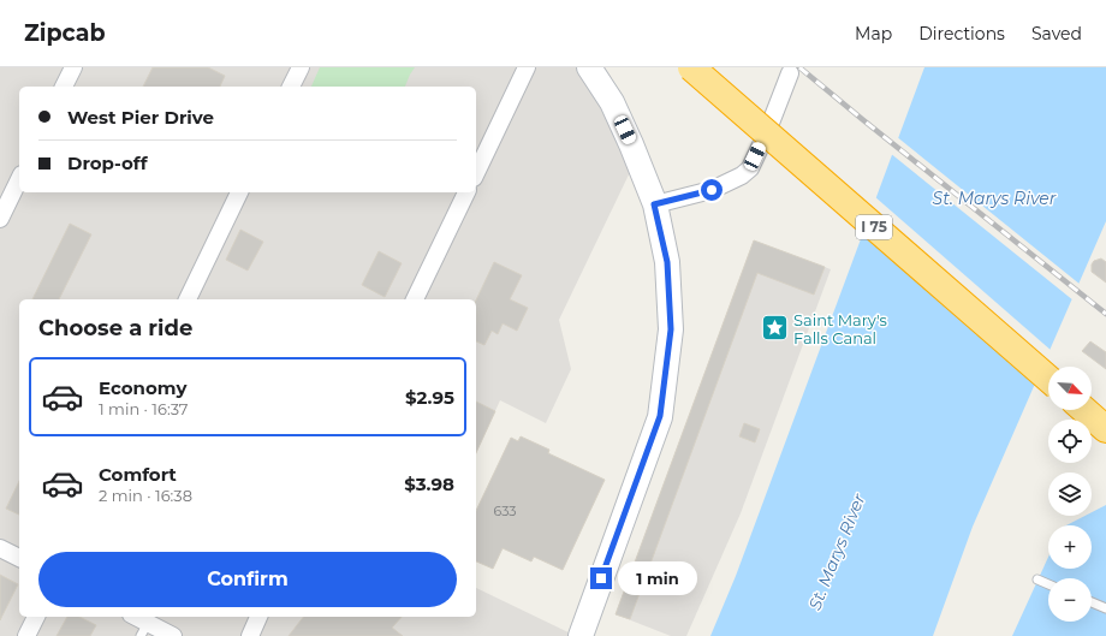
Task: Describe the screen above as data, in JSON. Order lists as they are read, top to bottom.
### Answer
{
  "streets": {
    "highway": ["I 75"]
  },
  "water": ["St. Marys River"],
  "places": {
    "place": ["Saint Mary's Falls Canal"]
  },
  "house_numbers": ["633"],
  "north": "bottom right",
  "page": {
    "header": "Zipcab",
    "nav": ["Map", "Directions", "Saved"],
    "banner": ["West Pier Drive", "Drop-off"],
    "heading": "Choose a ride",
    "list": [
      {
        "name": "Economy",
        "note": "1 min · 16:37",
        "value": "$2.95"
      },
      {
        "name": "Comfort",
        "note": "2 min · 16:38",
        "value": "$3.98"
      }
    ],
    "map_buttons": ["+", "−"],
    "buttons": "Confirm",
    "bubble": "1 min"
  }
}
